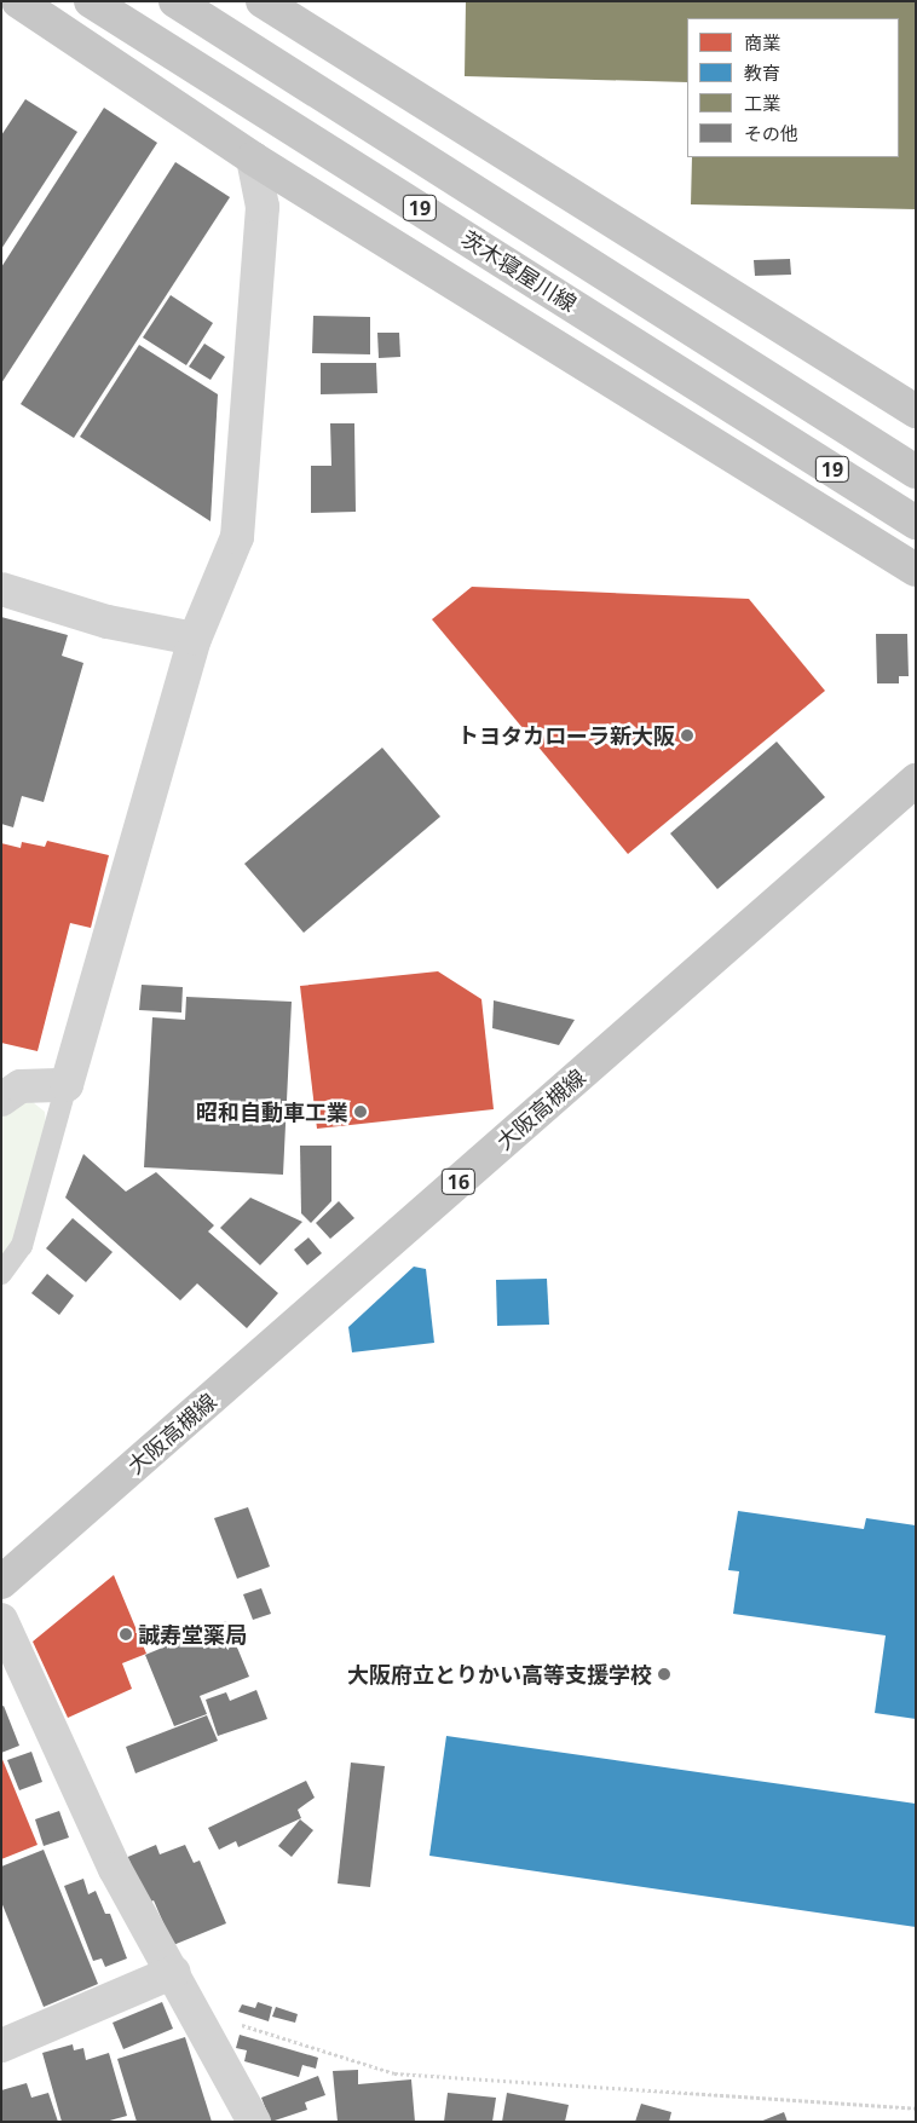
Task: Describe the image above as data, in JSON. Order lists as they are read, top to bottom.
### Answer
{
  "streets": {
    "main road": [
      "19",
      "茨木寝屋川線",
      "大阪高槻線",
      "16"
    ]
  },
  "places": [
    "トヨタカローラ新大阪",
    "昭和自動車工業",
    "誠寿堂薬局",
    "大阪府立とりかい高等支援学校"
  ],
  "legend": [
    "商業",
    "教育",
    "工業",
    "その他"
  ]
}
